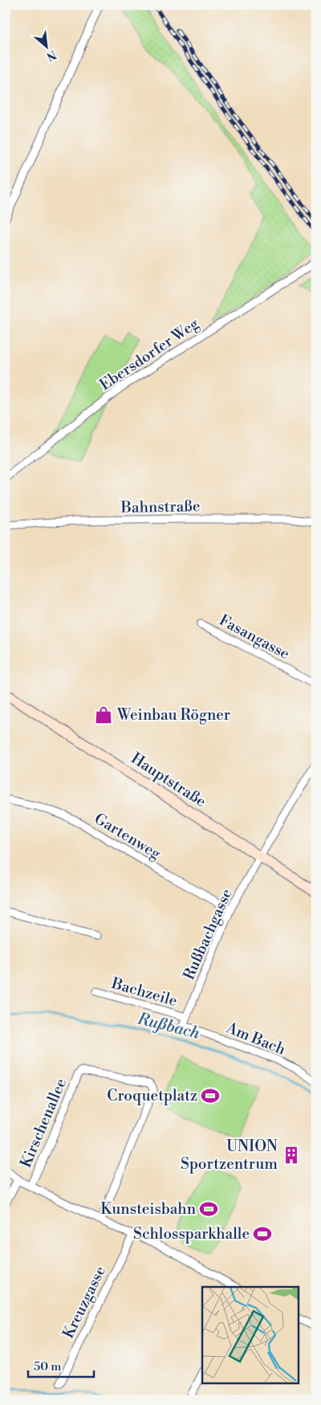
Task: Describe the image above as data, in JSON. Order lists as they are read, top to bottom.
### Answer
{
  "streets": {
    "main road": ["Hauptstraße"],
    "street": [
      "Ebersdorfer Weg",
      "Bahnstraße",
      "Fasangasse",
      "Gartenweg",
      "Rußbachgasse",
      "Bachzeile",
      "Am Bach",
      "Kirschenallee",
      "Kreuzgasse"
    ]
  },
  "crossings": [
    ["Hauptstraße", "Rußbachgasse"],
    ["Gartenweg", "Rußbachgasse"],
    ["Rußbachgasse", "Bachzeile"],
    ["Rußbachgasse", "Am Bach"],
    ["Kirschenallee", "Kreuzgasse"]
  ],
  "water": ["Rußbach"],
  "places": {
    "shop": ["Weinbau Rögner"],
    "sports": ["Croquetplatz", "Kunsteisbahn", "Schlossparkhalle"],
    "building": ["UNION Sportzentrum"]
  },
  "scale_bar": "50 m",
  "north": "bottom right"
}
